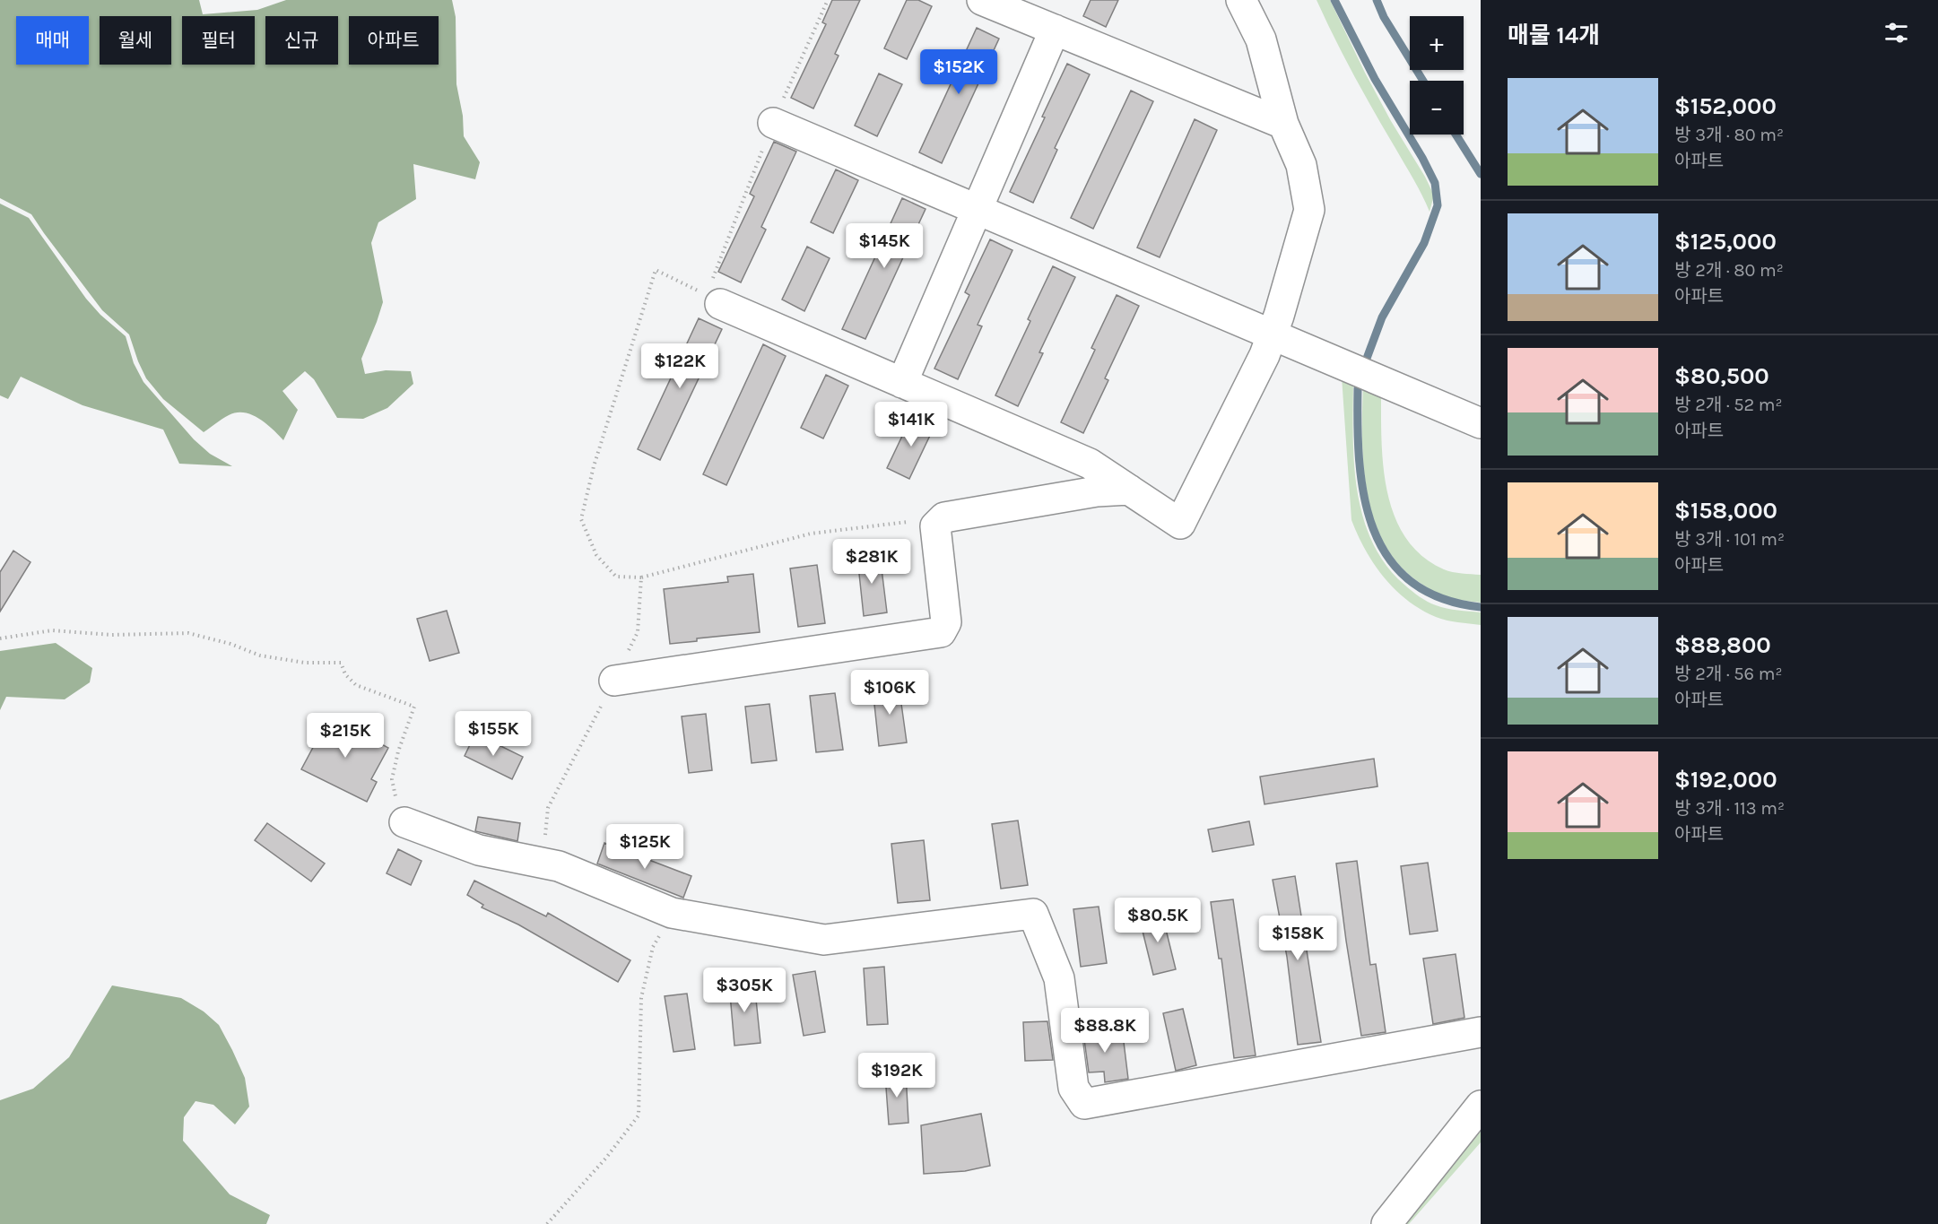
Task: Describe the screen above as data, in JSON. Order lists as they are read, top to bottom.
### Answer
{
  "page": {
    "heading": "매물 14개",
    "map_buttons": ["+", "−"],
    "chip": [
      "매매",
      "월세",
      "필터",
      "신규",
      "아파트"
    ],
    "price": [
      "$152K",
      "$145K",
      "$122K",
      "$141K",
      "$281K",
      "$106K",
      "$155K",
      "$215K",
      "$125K",
      "$80.5K",
      "$158K",
      "$305K",
      "$88.8K",
      "$192K"
    ],
    "list": [
      {
        "name": "$152,000",
        "note": "방 3개 · 80 m² · 아파트"
      },
      {
        "name": "$125,000",
        "note": "방 2개 · 80 m² · 아파트"
      },
      {
        "name": "$80,500",
        "note": "방 2개 · 52 m² · 아파트"
      },
      {
        "name": "$158,000",
        "note": "방 3개 · 101 m² · 아파트"
      },
      {
        "name": "$88,800",
        "note": "방 2개 · 56 m² · 아파트"
      },
      {
        "name": "$192,000",
        "note": "방 3개 · 113 m² · 아파트"
      }
    ]
  }
}
